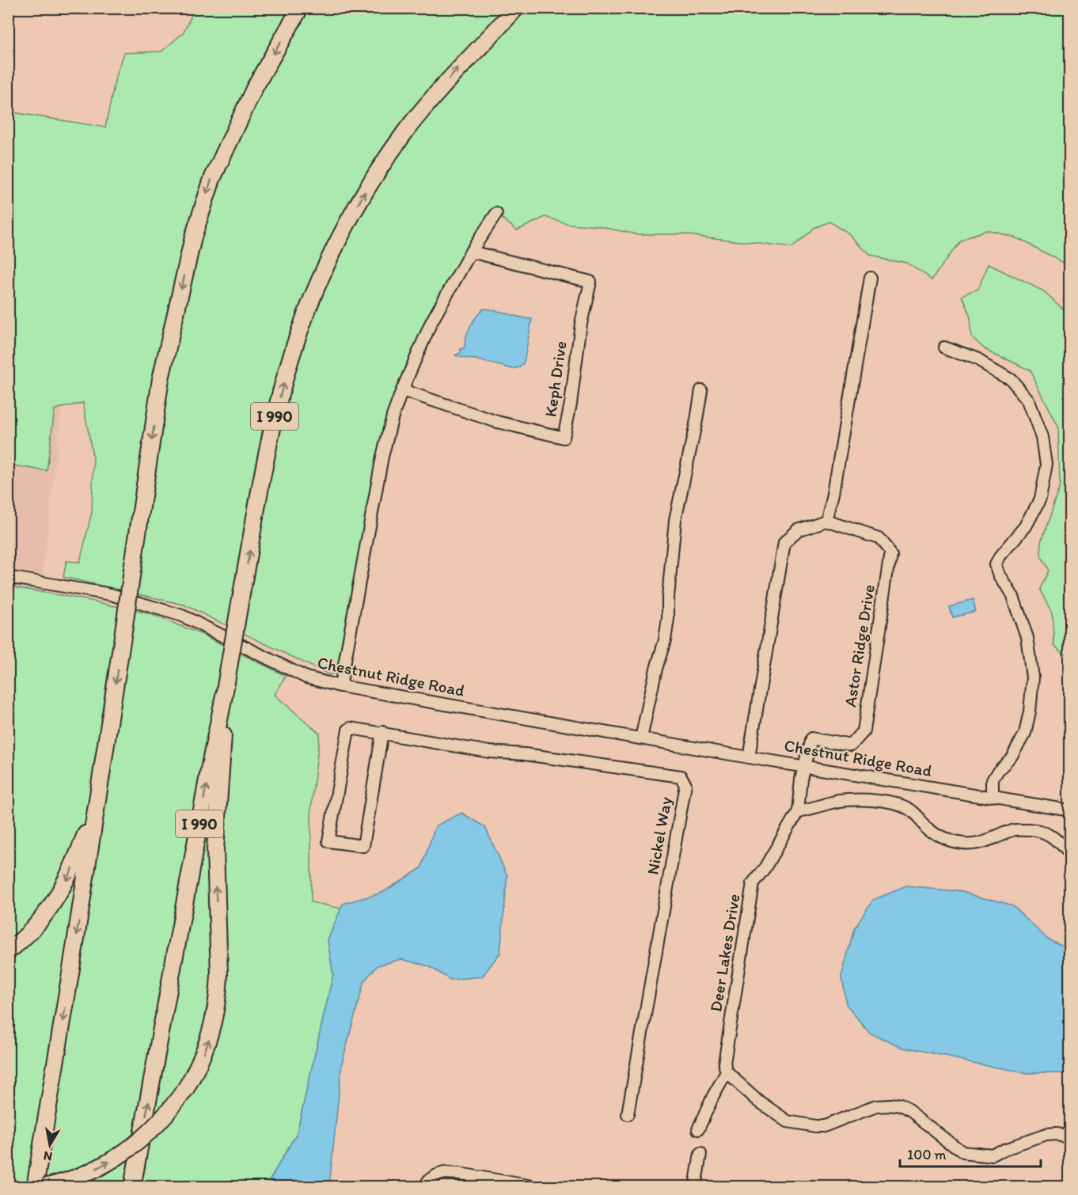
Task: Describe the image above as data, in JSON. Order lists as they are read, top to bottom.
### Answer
{
  "streets": {
    "highway": ["I 990"],
    "street": [
      "Keph Drive",
      "Astor Ridge Drive",
      "Chestnut Ridge Road",
      "Nickel Way",
      "Deer Lakes Drive"
    ]
  },
  "crossings": [
    ["Astor Ridge Drive", "Chestnut Ridge Road"],
    ["Astor Ridge Drive", "Deer Lakes Drive"],
    ["Chestnut Ridge Road", "Deer Lakes Drive"]
  ],
  "scale_bar": "100 m",
  "north": "bottom"
}
